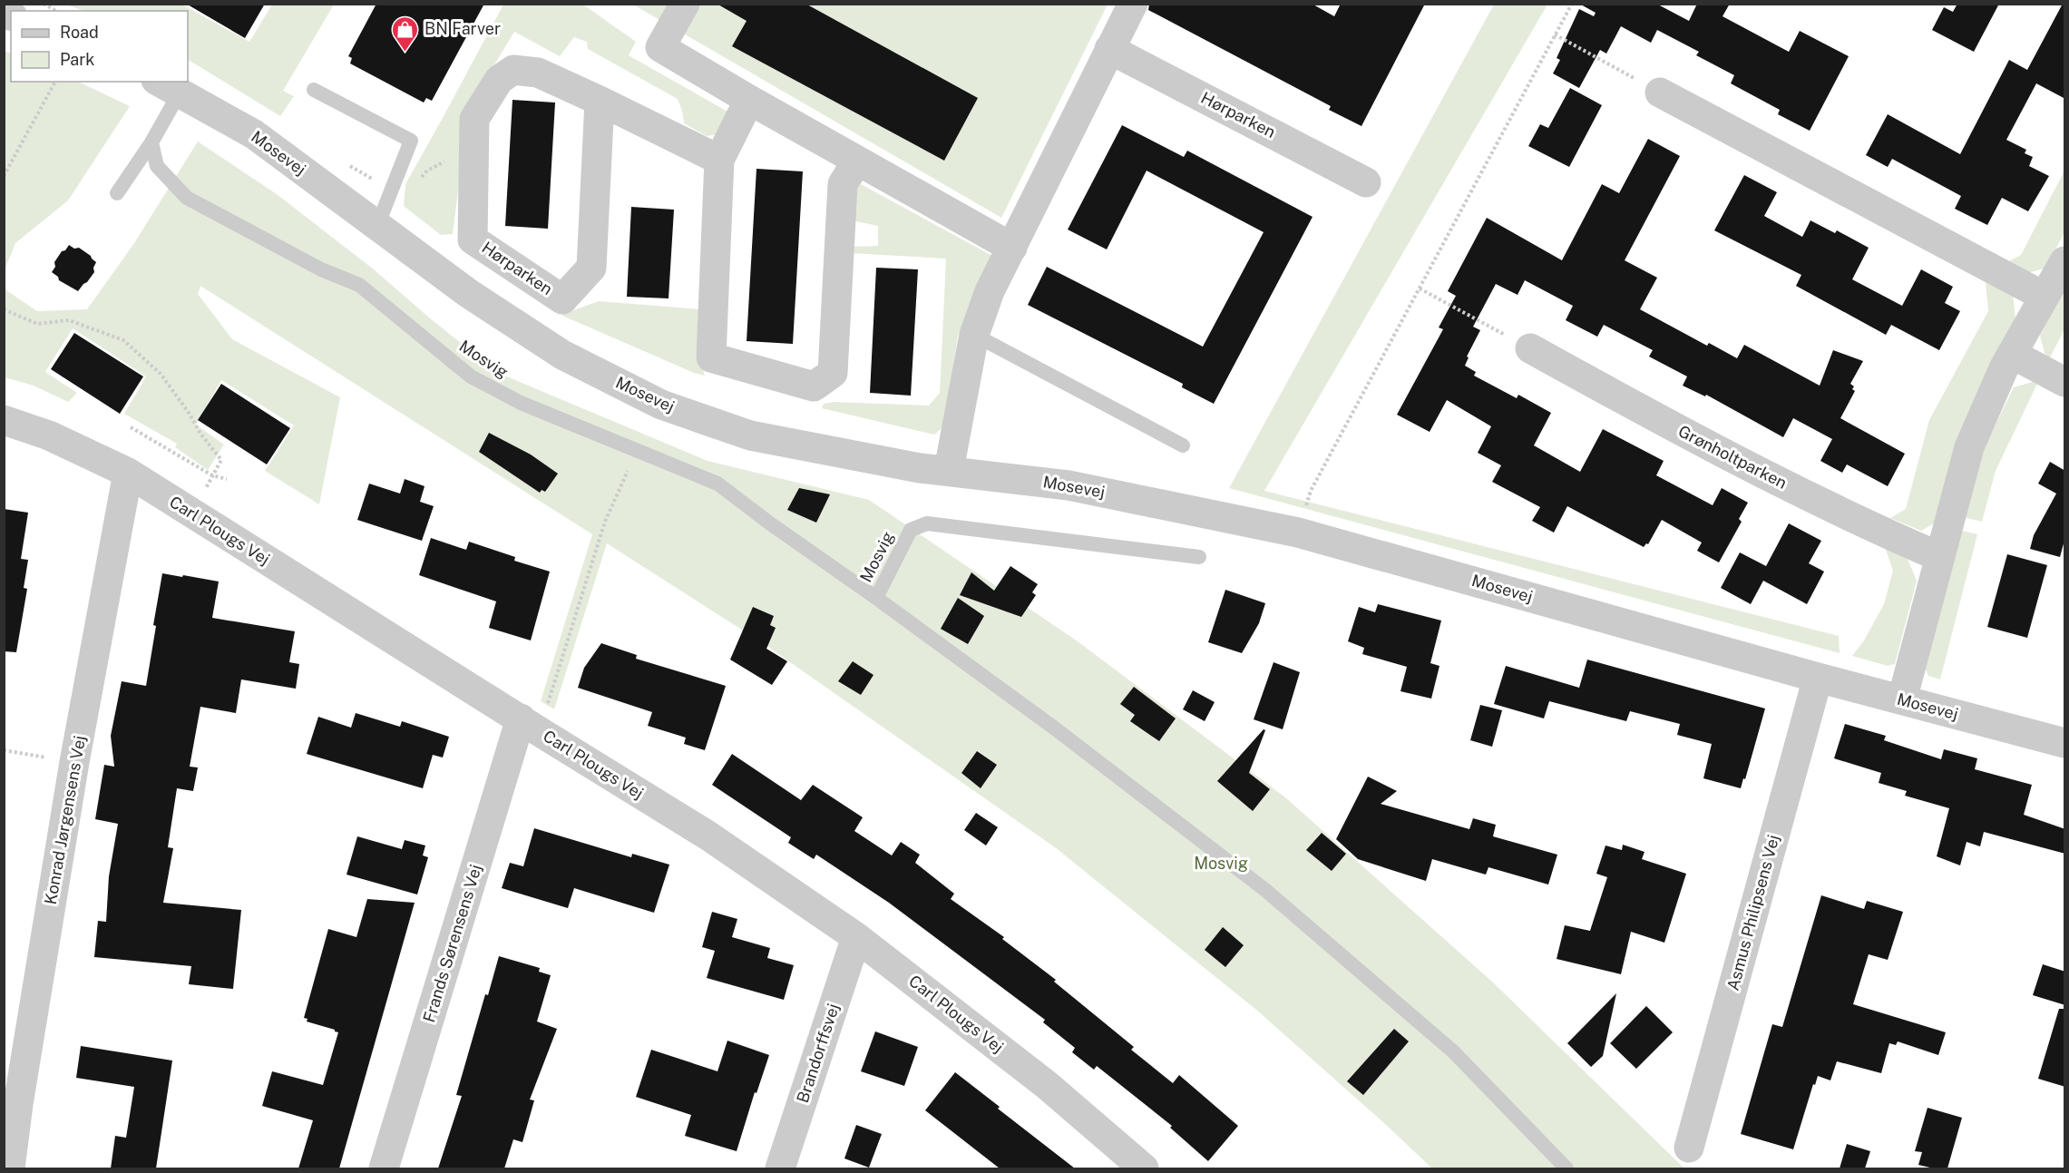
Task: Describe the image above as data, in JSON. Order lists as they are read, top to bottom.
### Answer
{
  "streets": {
    "street": [
      "Hørparken",
      "Mosevej",
      "Grønholtparken",
      "Carl Plougs Vej",
      "Konrad Jørgensens Vej",
      "Asmus Philipsens Vej",
      "Frands Sørensens Vej",
      "Brandorffsvej"
    ],
    "lane": ["Mosvig"]
  },
  "crossings": [
    ["Mosevej", "Asmus Philipsens Vej"],
    ["Carl Plougs Vej", "Konrad Jørgensens Vej"],
    ["Carl Plougs Vej", "Frands Sørensens Vej"],
    ["Carl Plougs Vej", "Brandorffsvej"]
  ],
  "parks": ["Mosvig"],
  "places": {
    "shop": ["BN Farver"]
  },
  "legend": ["Road", "Park"]
}
